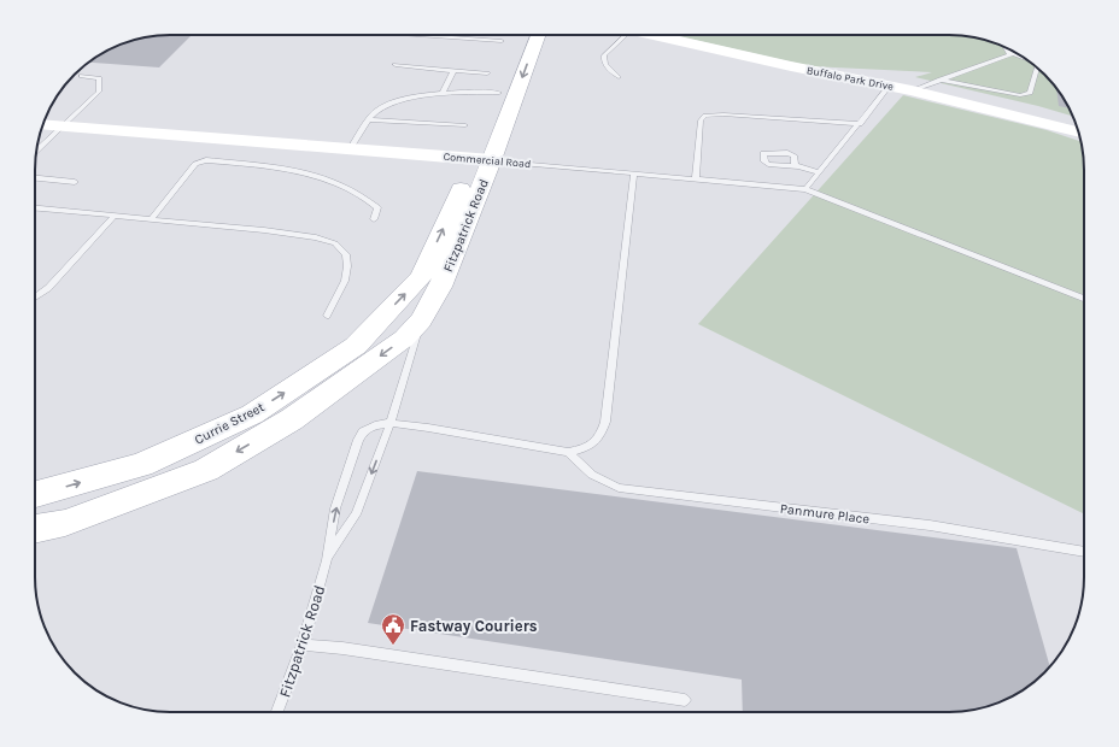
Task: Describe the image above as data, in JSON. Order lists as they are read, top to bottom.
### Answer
{
  "streets": {
    "main road": ["Fitzpatrick Road", "Currie Street"],
    "street": ["Buffalo Park Drive", "Commercial Road"],
    "lane": ["Panmure Place"]
  },
  "crossings": [
    ["Commercial Road", "Fitzpatrick Road"],
    ["Fitzpatrick Road", "Currie Street"]
  ],
  "places": {
    "public building": ["Fastway Couriers"]
  }
}
